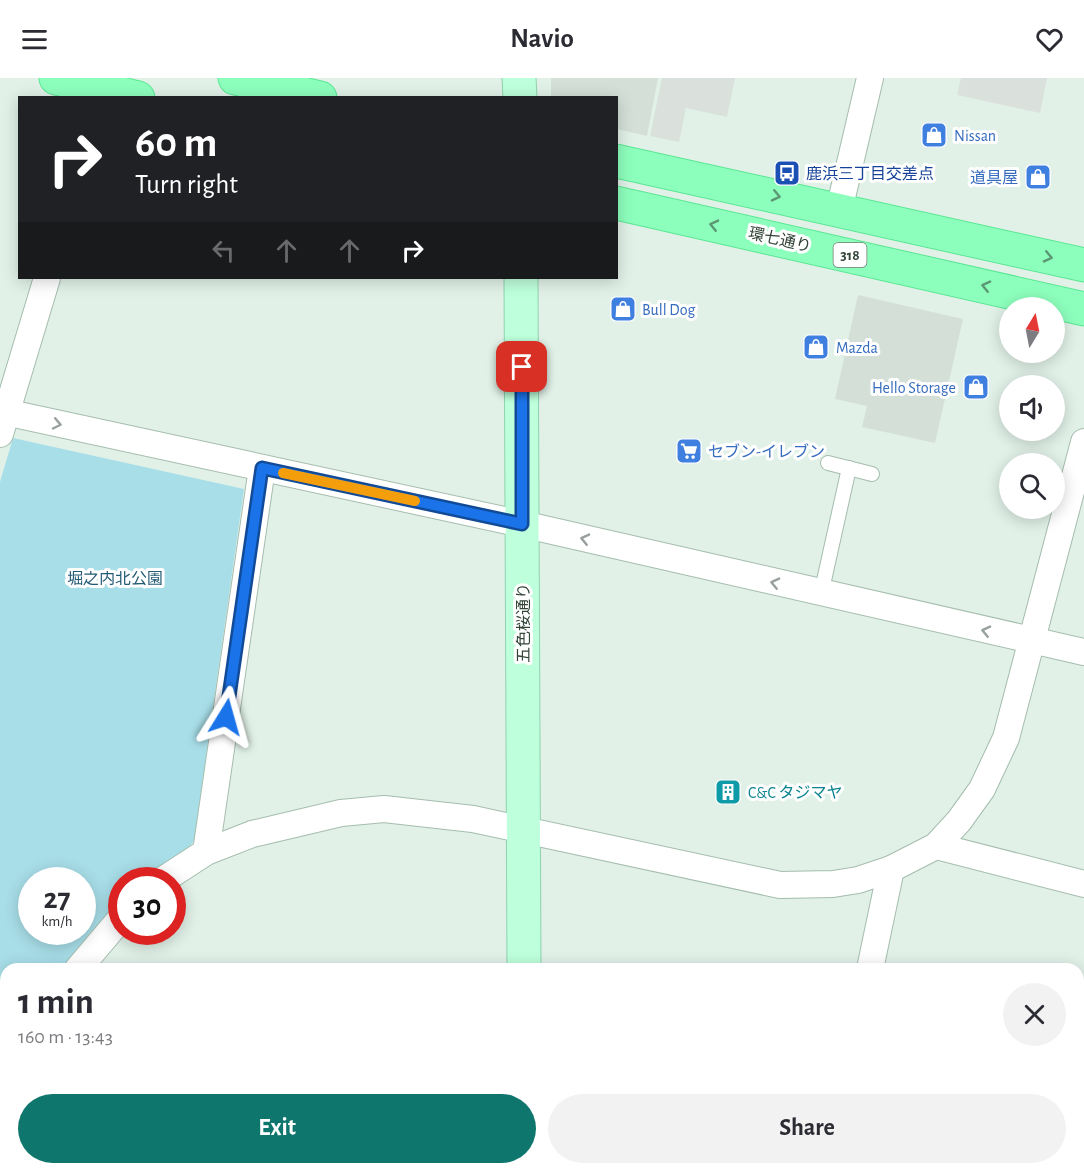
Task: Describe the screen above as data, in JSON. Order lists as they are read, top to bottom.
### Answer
{
  "streets": {
    "main road": ["環七通り", "318"],
    "street": ["五色桜通り"]
  },
  "parks": ["堀之内北公園"],
  "places": {
    "shop": [
      "Nissan",
      "道具屋",
      "Bull Dog",
      "Mazda",
      "Hello Storage"
    ],
    "bus stop": ["鹿浜三丁目交差点"],
    "supermarket": ["セブン-イレブン"],
    "building": ["C&C タジマヤ"]
  },
  "north": "top",
  "page": {
    "header": "Navio",
    "turn": ["60 m", "Turn right"],
    "speed": "27 km/h",
    "limit": "30",
    "heading": ["1 min", "160 m · 13:43"],
    "buttons": ["Exit", "Share"]
  }
}
